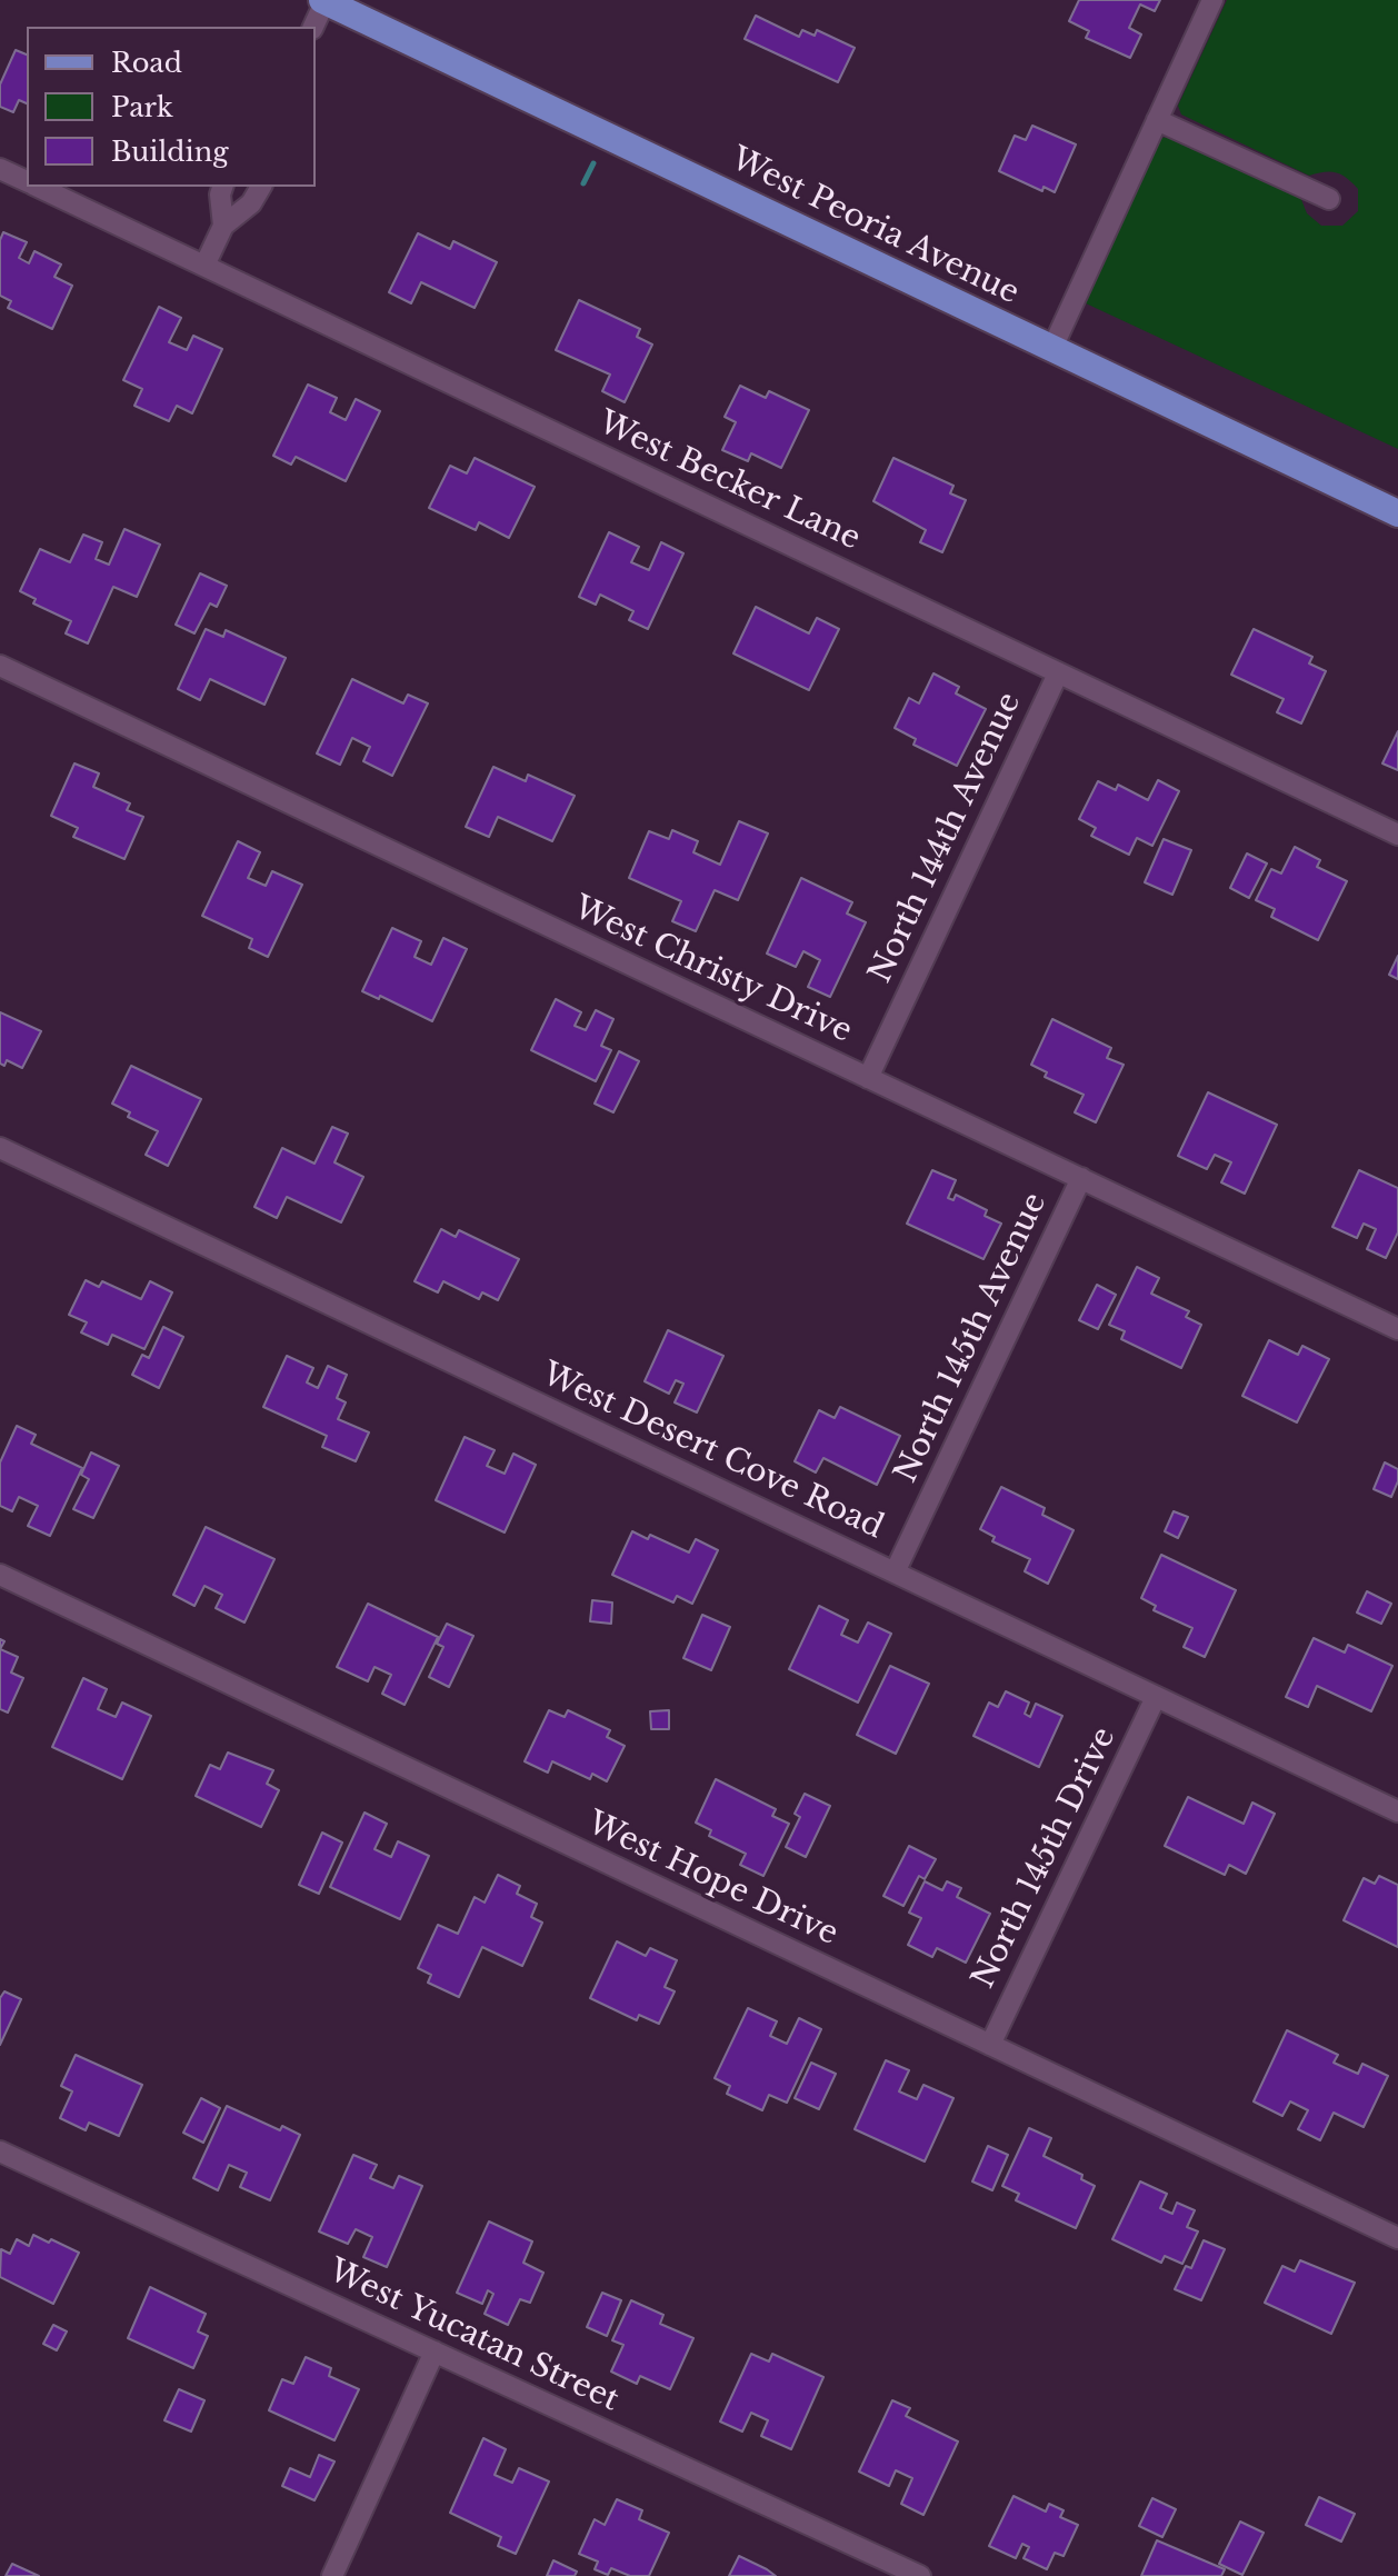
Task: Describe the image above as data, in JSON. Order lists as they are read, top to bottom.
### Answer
{
  "streets": {
    "main road": ["West Peoria Avenue"],
    "street": [
      "West Becker Lane",
      "North 144th Avenue",
      "West Christy Drive",
      "North 145th Avenue",
      "West Desert Cove Road",
      "North 145th Drive",
      "West Hope Drive",
      "West Yucatan Street"
    ]
  },
  "crossings": [
    ["West Becker Lane", "North 144th Avenue"],
    ["North 144th Avenue", "West Christy Drive"],
    ["West Christy Drive", "North 145th Avenue"],
    ["North 145th Avenue", "West Desert Cove Road"],
    ["West Desert Cove Road", "North 145th Drive"],
    ["North 145th Drive", "West Hope Drive"]
  ],
  "legend": ["Road", "Park", "Building"]
}
